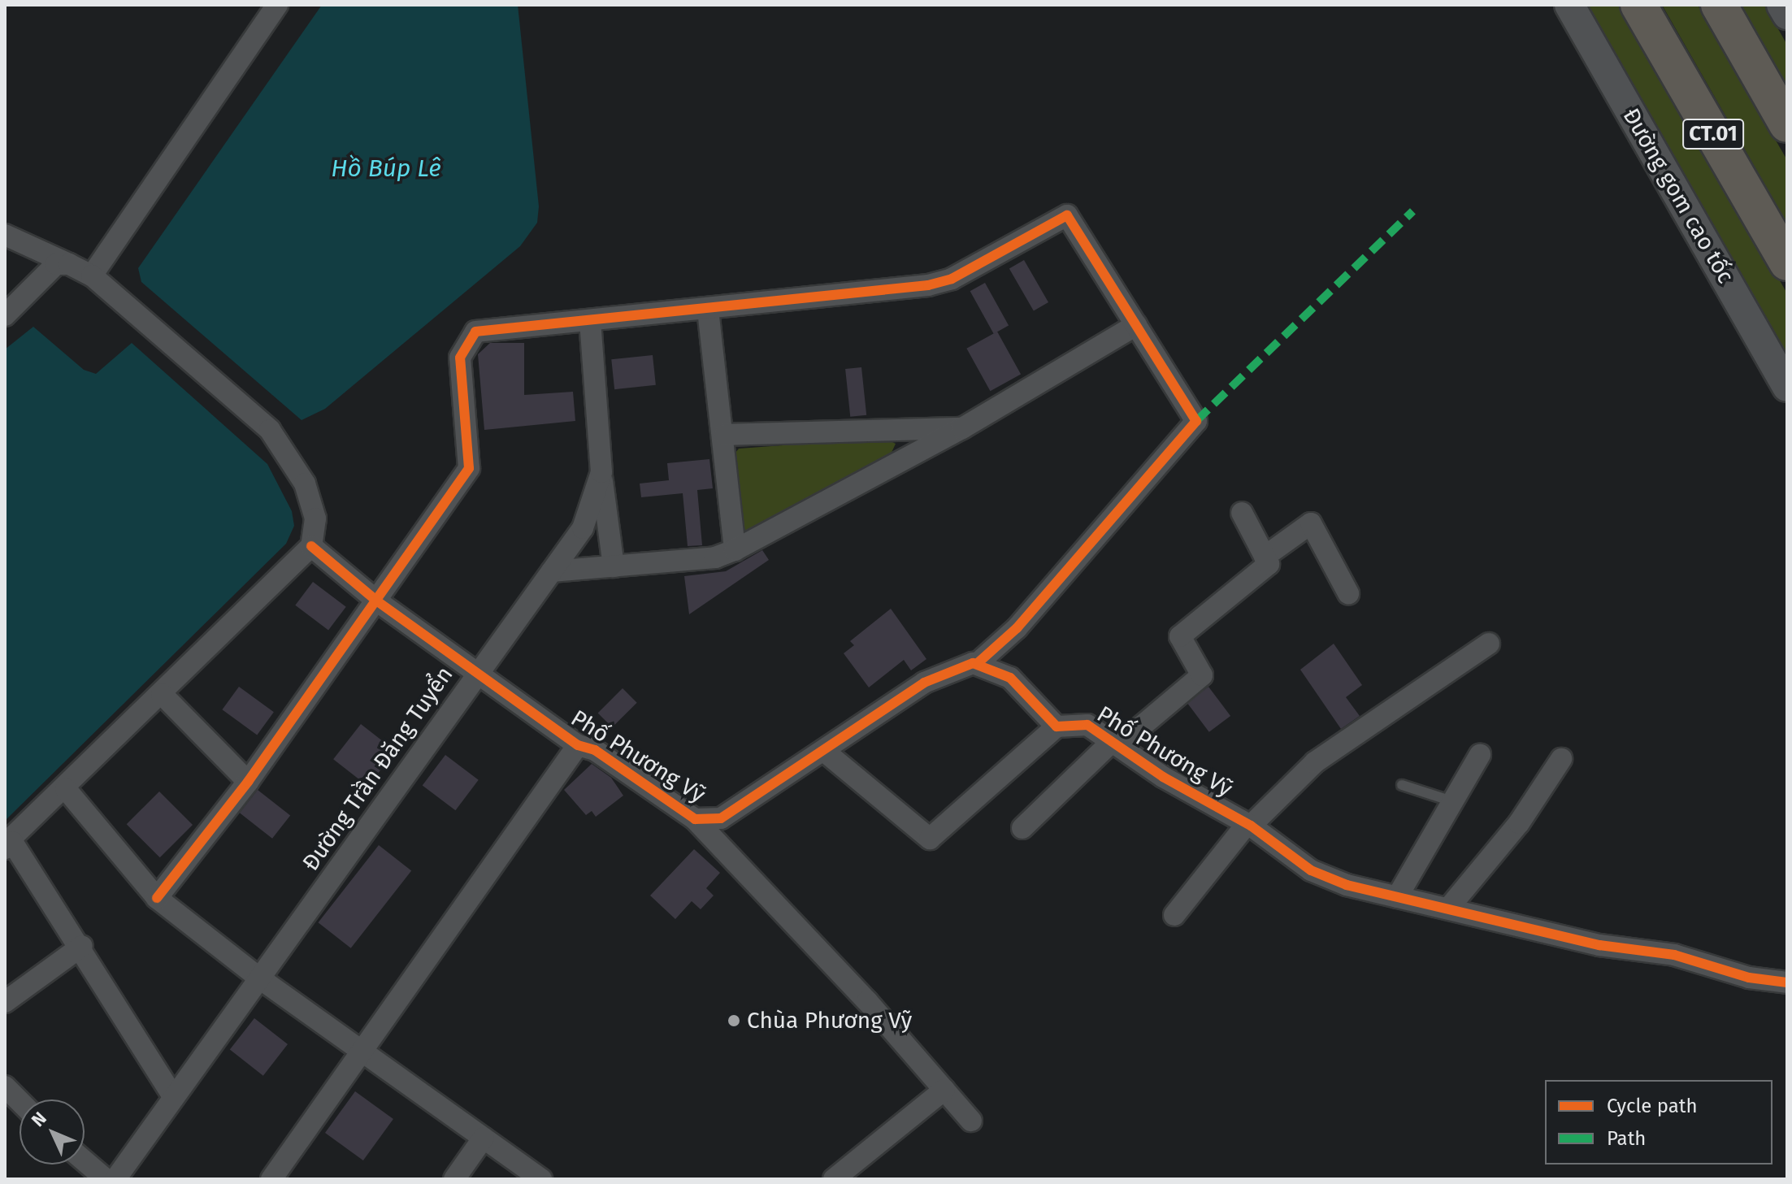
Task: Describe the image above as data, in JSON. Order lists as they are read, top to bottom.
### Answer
{
  "streets": {
    "highway": ["CT.01"],
    "main road": ["Đường gom cao tốc"],
    "street": ["Phố Phương Vỹ", "Đường Trần Đăng Tuyển"]
  },
  "crossings": [
    ["Phố Phương Vỹ", "Đường Trần Đăng Tuyển"]
  ],
  "water": ["Hồ Búp Lê"],
  "places": ["Chùa Phương Vỹ"],
  "legend": ["Cycle path", "Path"],
  "north": "top left"
}
